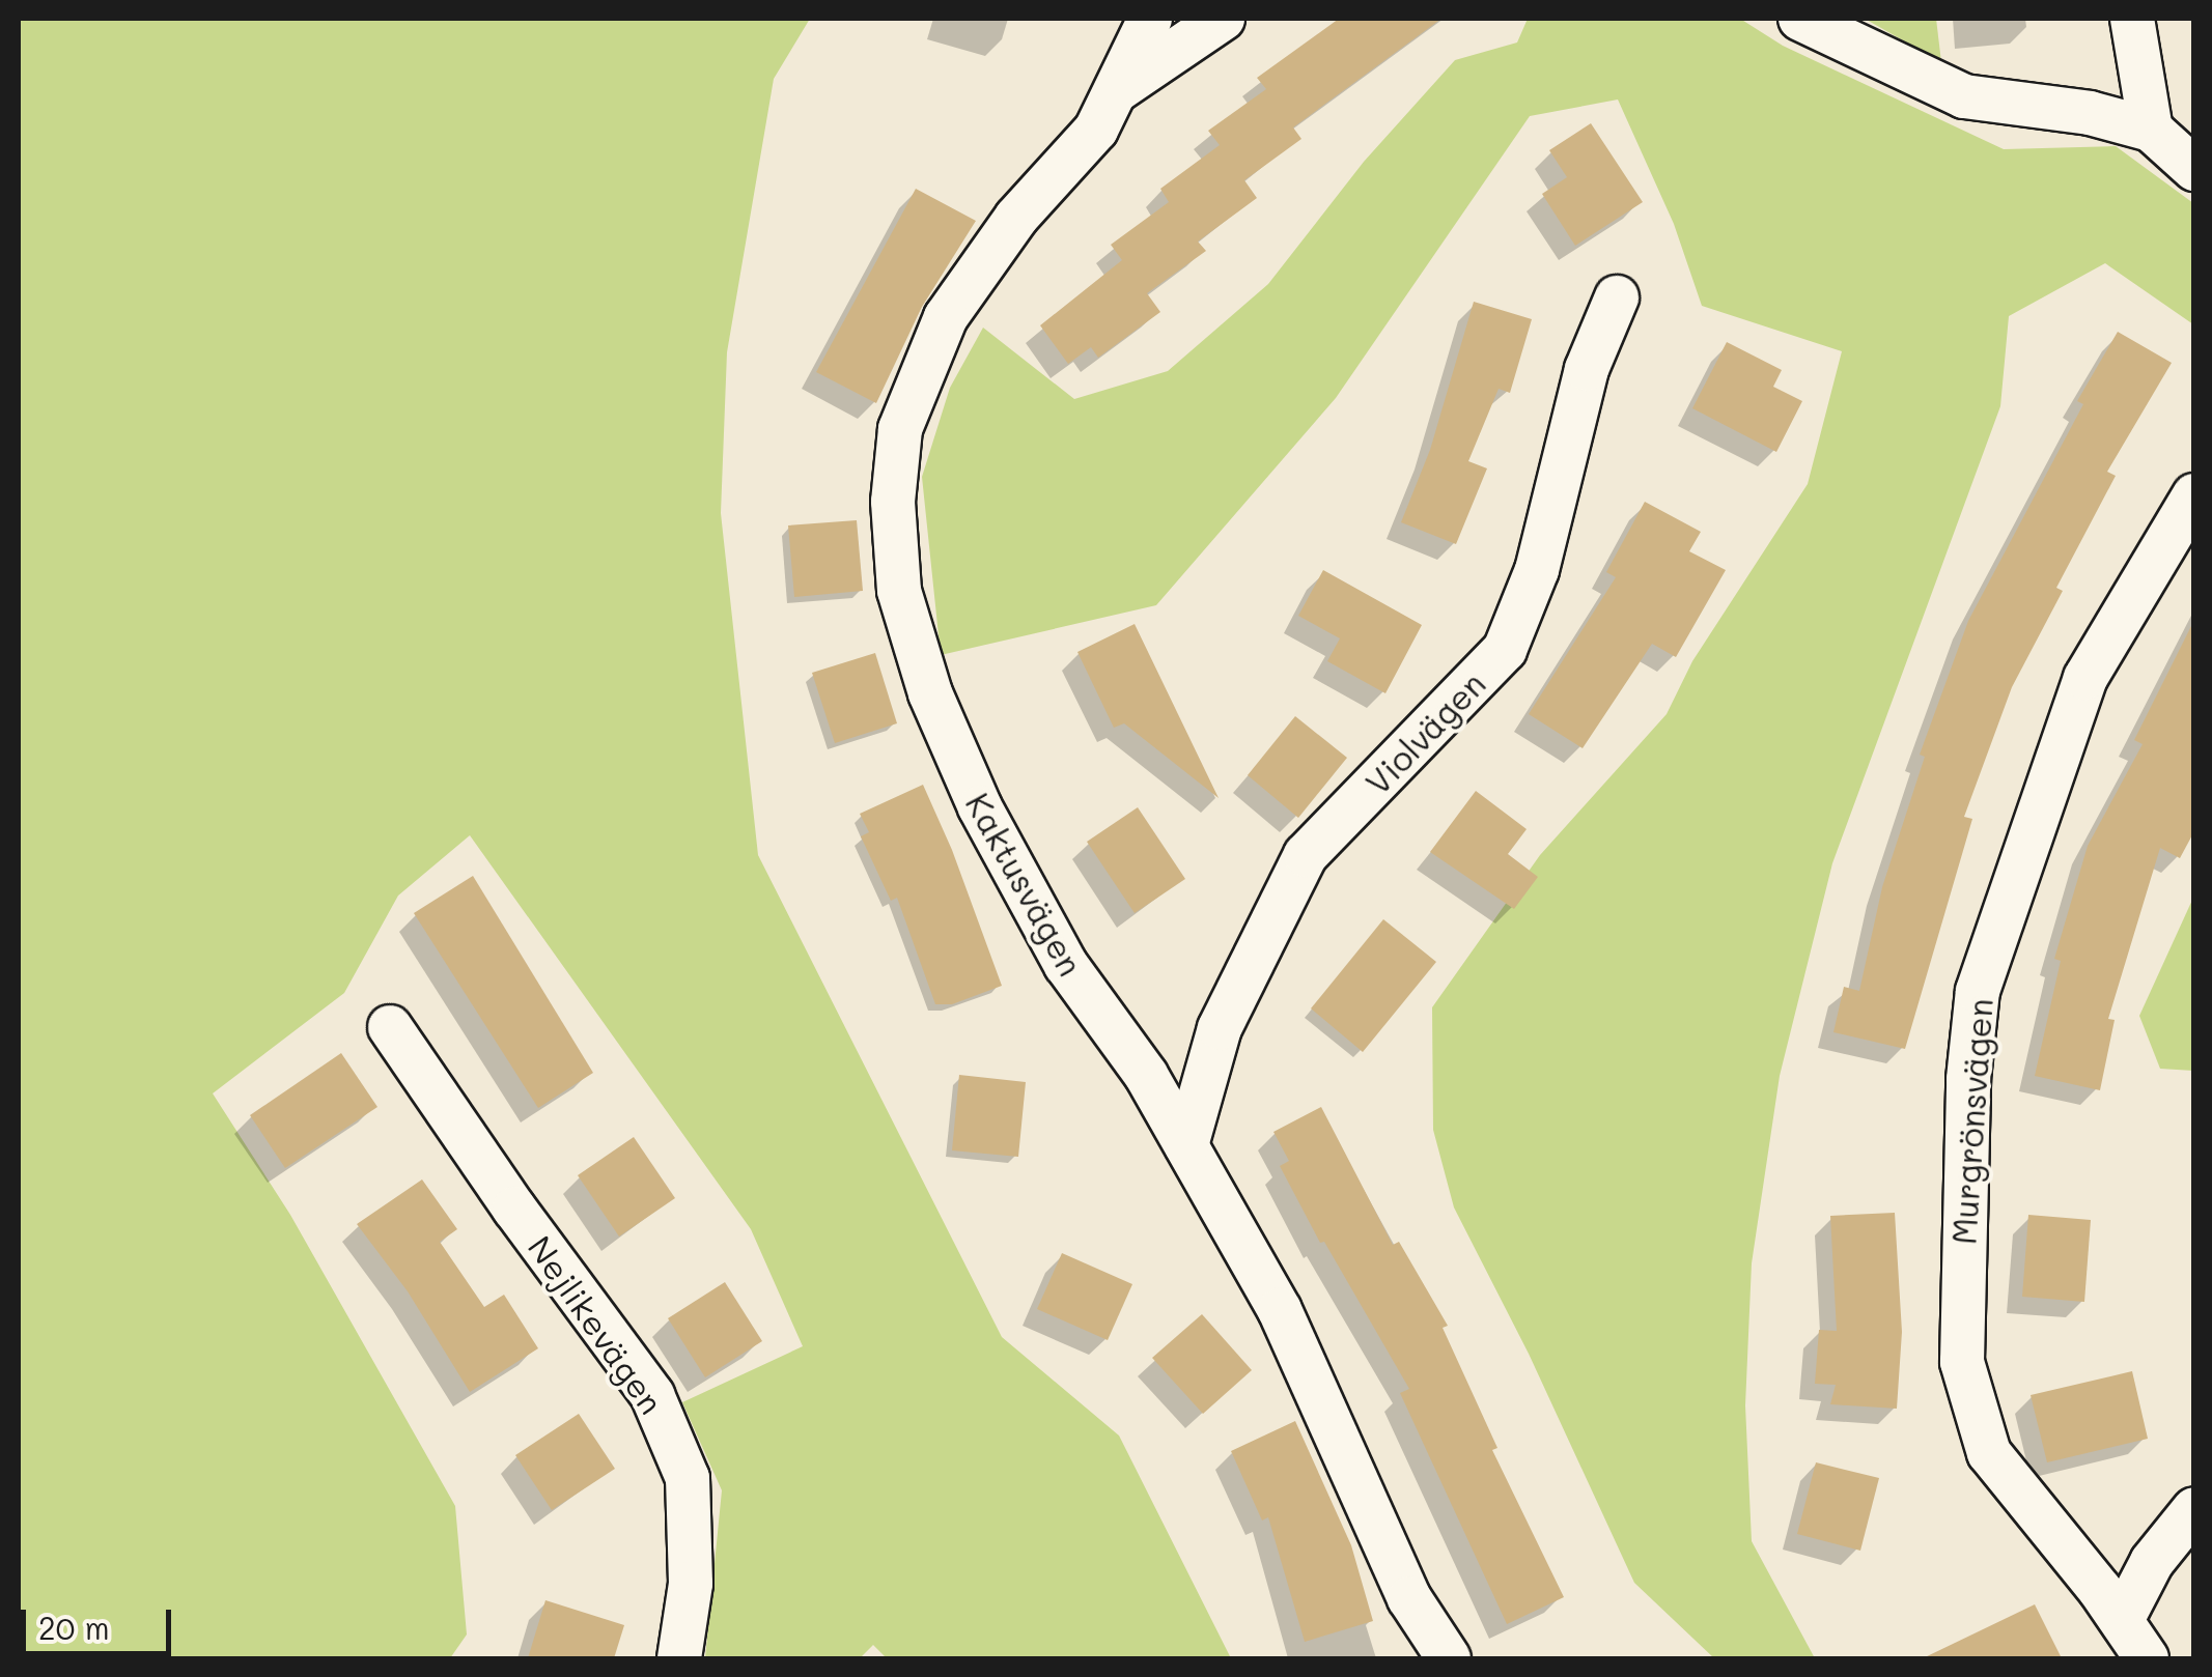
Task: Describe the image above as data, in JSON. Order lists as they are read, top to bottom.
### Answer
{
  "streets": {
    "street": [
      "Violvägen",
      "Kaktusvägen",
      "Murgrönsvägen",
      "Nejlikevägen"
    ]
  },
  "crossings": [
    ["Violvägen", "Kaktusvägen"]
  ],
  "scale_bar": "20 m"
}
